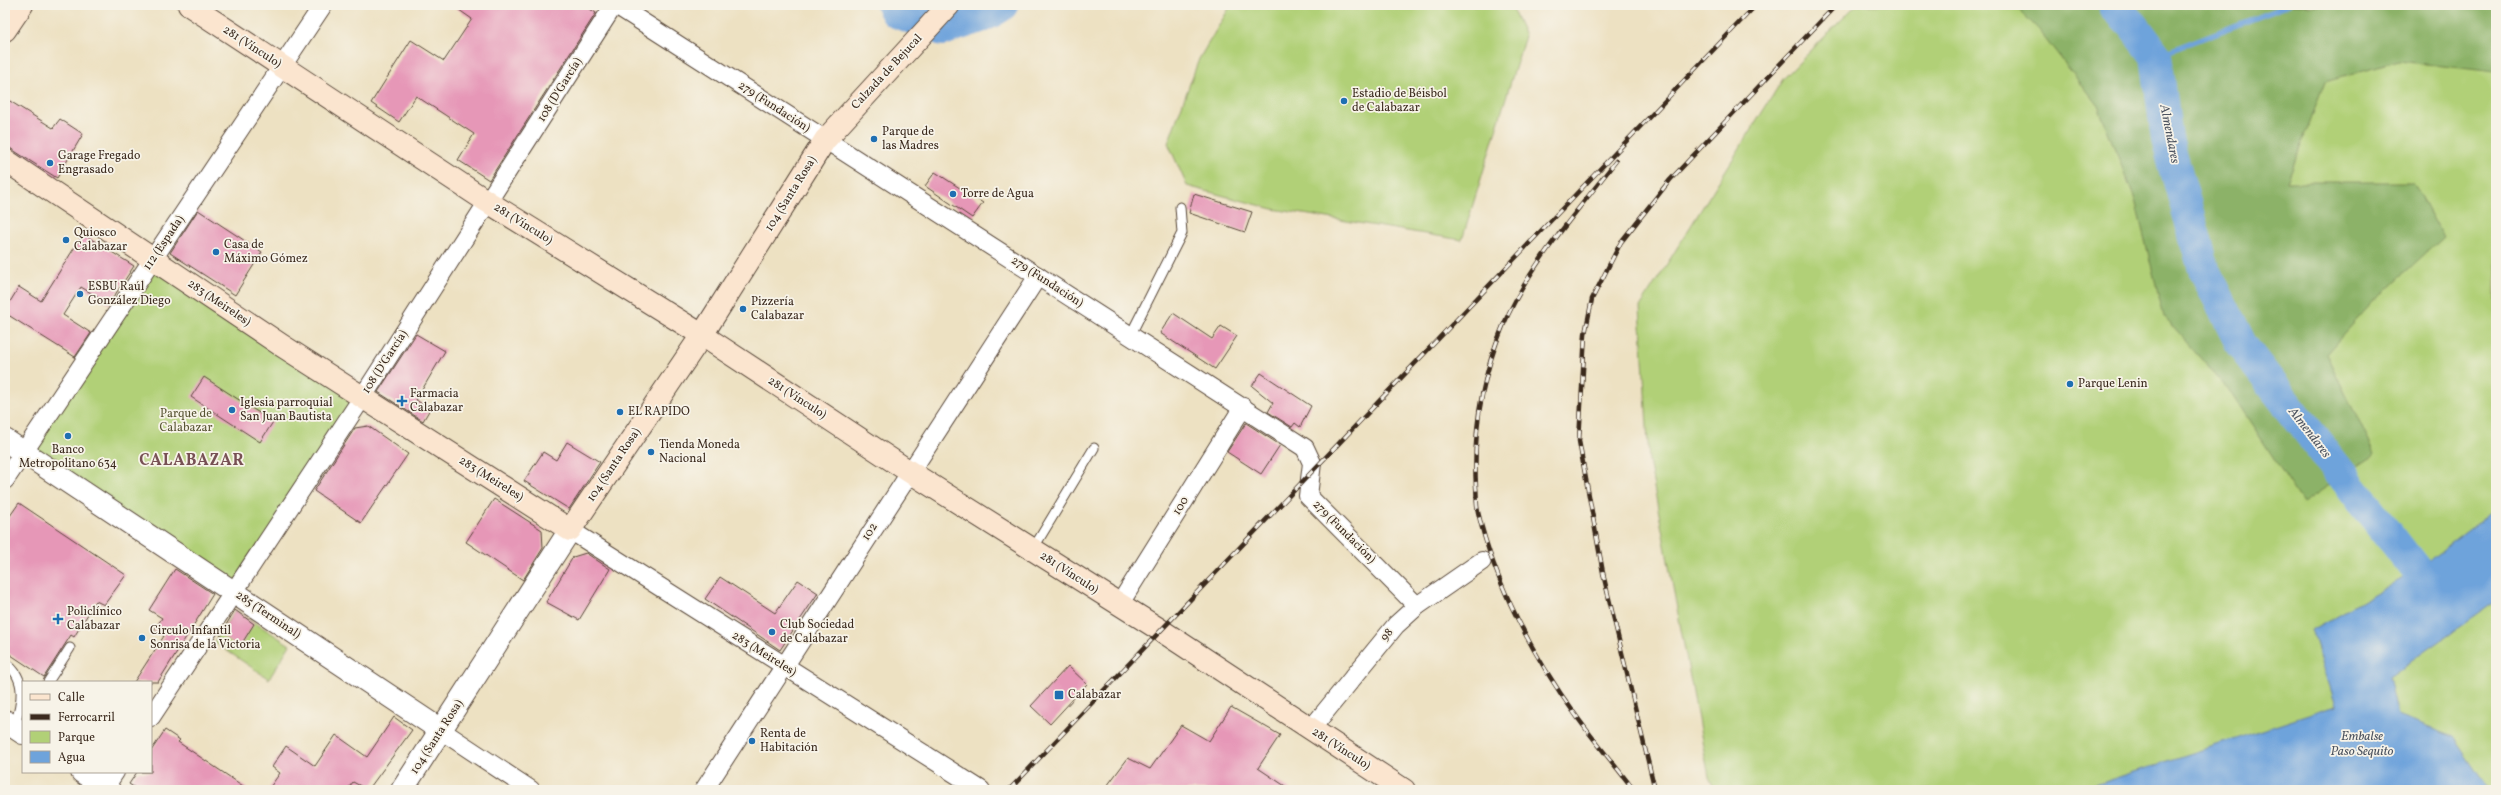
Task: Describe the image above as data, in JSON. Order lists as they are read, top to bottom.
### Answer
{
  "streets": {
    "main road": [
      "281 (Vínculo)",
      "Calzada de Bejucal",
      "104 (Santa Rosa)",
      "283 (Meireles)"
    ],
    "street": [
      "108 (D'García)",
      "279 (Fundación)",
      "112 (Espada)",
      "100",
      "102",
      "285 (Terminal)",
      "98"
    ]
  },
  "crossings": [
    ["281 (Vínculo)", "108 (D'García)"],
    ["281 (Vínculo)", "104 (Santa Rosa)"],
    ["281 (Vínculo)", "112 (Espada)"],
    ["281 (Vínculo)", "100"],
    ["281 (Vínculo)", "102"],
    ["281 (Vínculo)", "98"],
    ["Calzada de Bejucal", "279 (Fundación)"],
    ["Calzada de Bejucal", "104 (Santa Rosa)"],
    ["108 (D'García)", "279 (Fundación)"],
    ["108 (D'García)", "283 (Meireles)"],
    ["108 (D'García)", "285 (Terminal)"],
    ["279 (Fundación)", "104 (Santa Rosa)"],
    ["279 (Fundación)", "100"],
    ["279 (Fundación)", "102"],
    ["279 (Fundación)", "98"],
    ["104 (Santa Rosa)", "283 (Meireles)"],
    ["104 (Santa Rosa)", "285 (Terminal)"],
    ["112 (Espada)", "283 (Meireles)"],
    ["112 (Espada)", "285 (Terminal)"],
    ["283 (Meireles)", "102"]
  ],
  "districts": ["CALABAZAR"],
  "water": ["Almendares", "Embalse Paso Sequito"],
  "parks": ["Parque de Calabazar"],
  "places": {
    "other": [
      "Estadio de Béisbol de Calabazar",
      "Parque de las Madres",
      "Garage Fregado Engrasado",
      "Torre de Agua",
      "Quiosco Calabazar",
      "Casa de Máximo Gómez",
      "ESBU Raúl González Diego",
      "Pizzería Calabazar",
      "Parque Lenin",
      "Iglesia parroquial San Juan Bautista",
      "EL RAPIDO",
      "Banco Metropolitano 634",
      "Tienda Moneda Nacional",
      "Club Sociedad de Calabazar",
      "Circulo Infantil Sonrisa de la Victoria",
      "Renta de Habitación"
    ],
    "health": ["Farmacia Calabazar", "Policlínico Calabazar"],
    "transit": ["Calabazar"]
  },
  "legend": [
    "Calle",
    "Ferrocarril",
    "Parque",
    "Agua"
  ]
}
